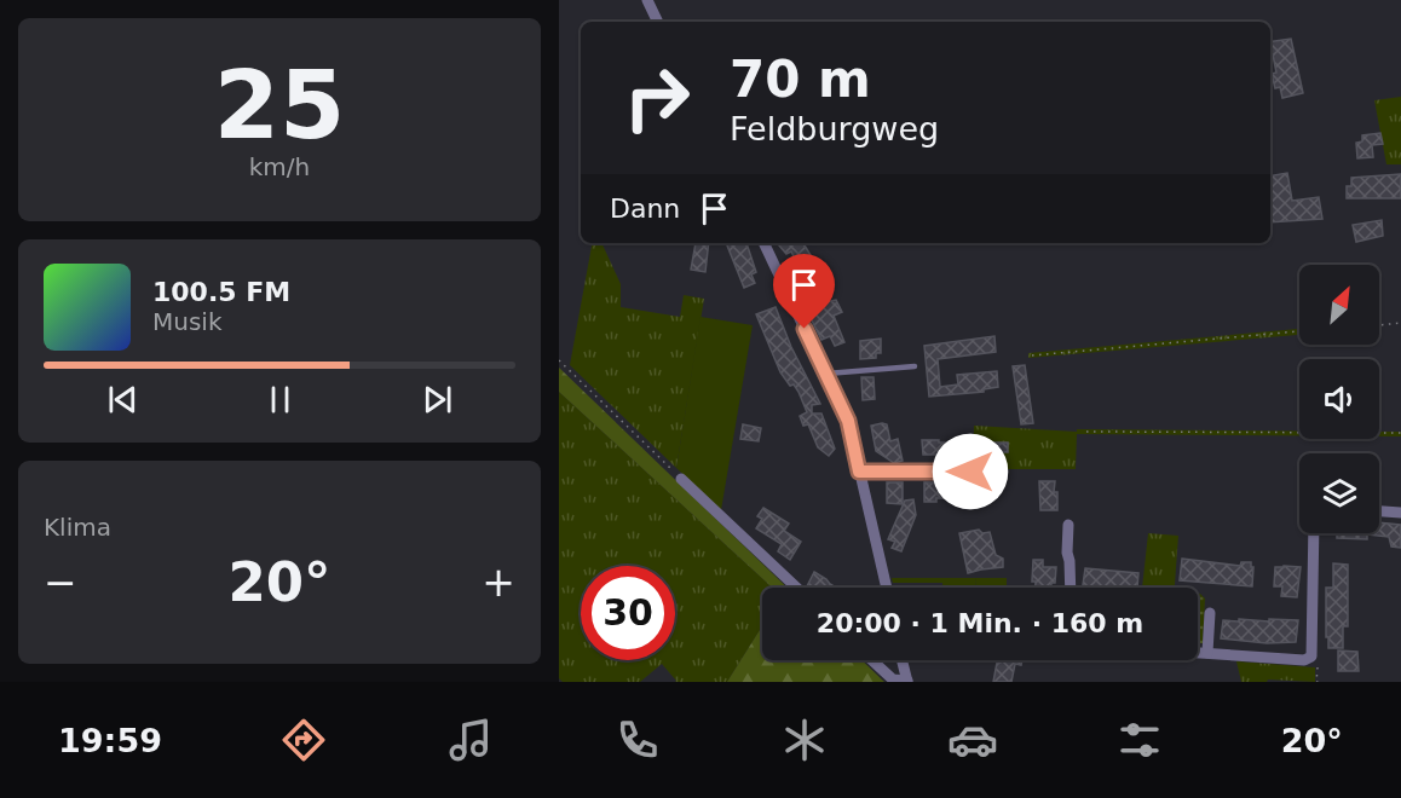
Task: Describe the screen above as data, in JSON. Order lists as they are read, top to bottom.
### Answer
{
  "north": "top right",
  "page": {
    "tile": [
      ["25", "km/h"],
      "Klima"
    ],
    "turn": ["70 m", "Feldburgweg"],
    "then": "Dann",
    "song": ["100.5 FM", "Musik"],
    "heat": ["−", "20°", "+"],
    "limit": "30",
    "trip": "20:00 · 1 Min. · 160 m",
    "tabs": ["19:59", "20°"]
  }
}
